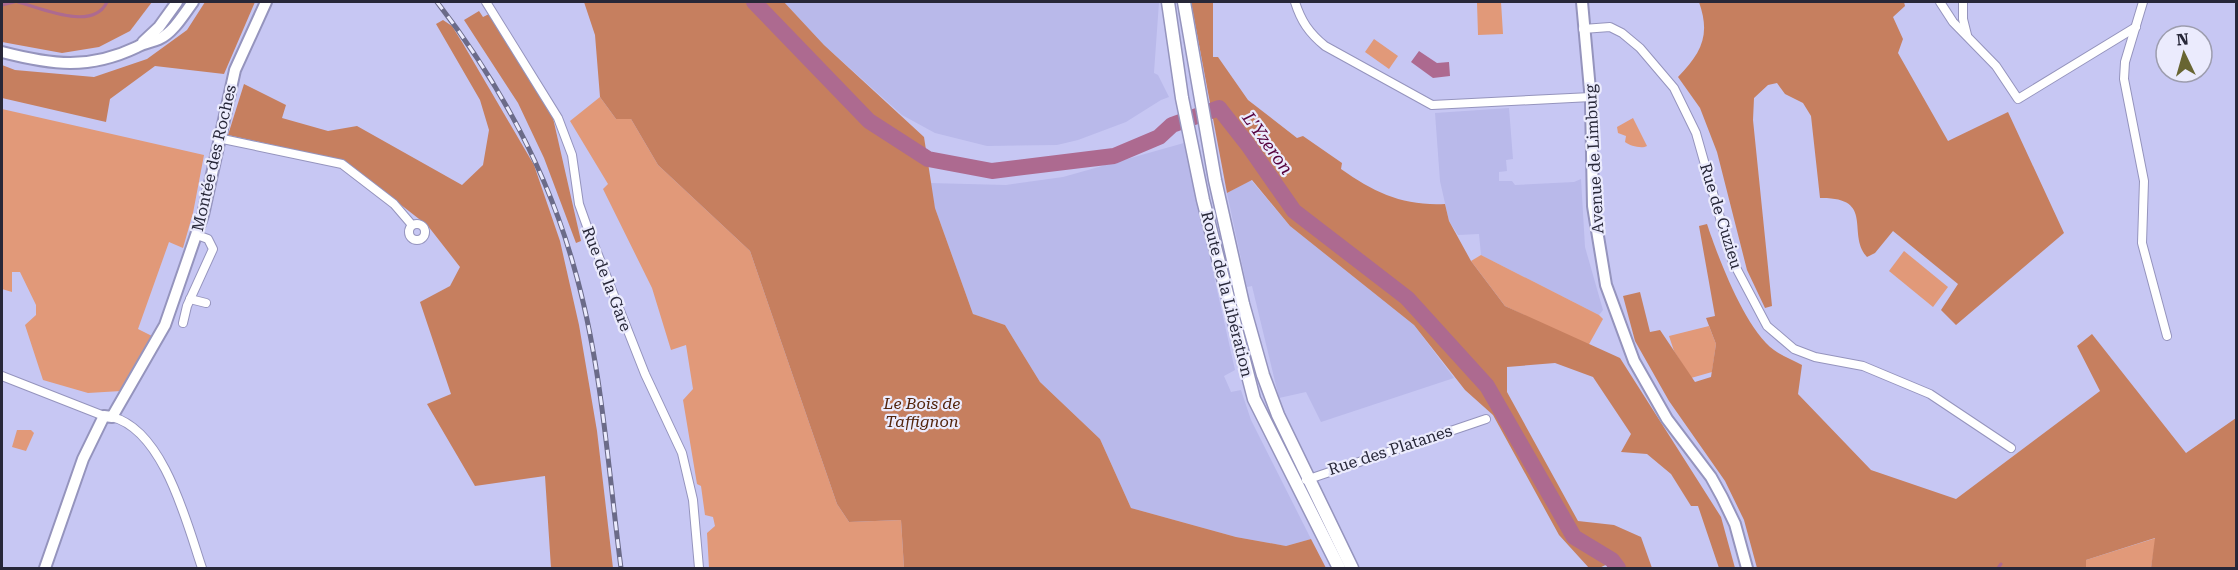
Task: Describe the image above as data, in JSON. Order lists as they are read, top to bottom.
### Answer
{
  "streets": {
    "main road": ["Route de la Libération"],
    "street": [
      "Montée des Roches",
      "Avenue de Limburg",
      "Rue de Cuzieu",
      "Rue de la Gare",
      "Rue des Platanes"
    ]
  },
  "crossings": [
    ["Avenue de Limburg", "Rue de Cuzieu"],
    ["Route de la Libération", "Rue des Platanes"]
  ],
  "water": ["L'Yzeron"],
  "parks": ["Le Bois de Taffignon"],
  "north": "top"
}
